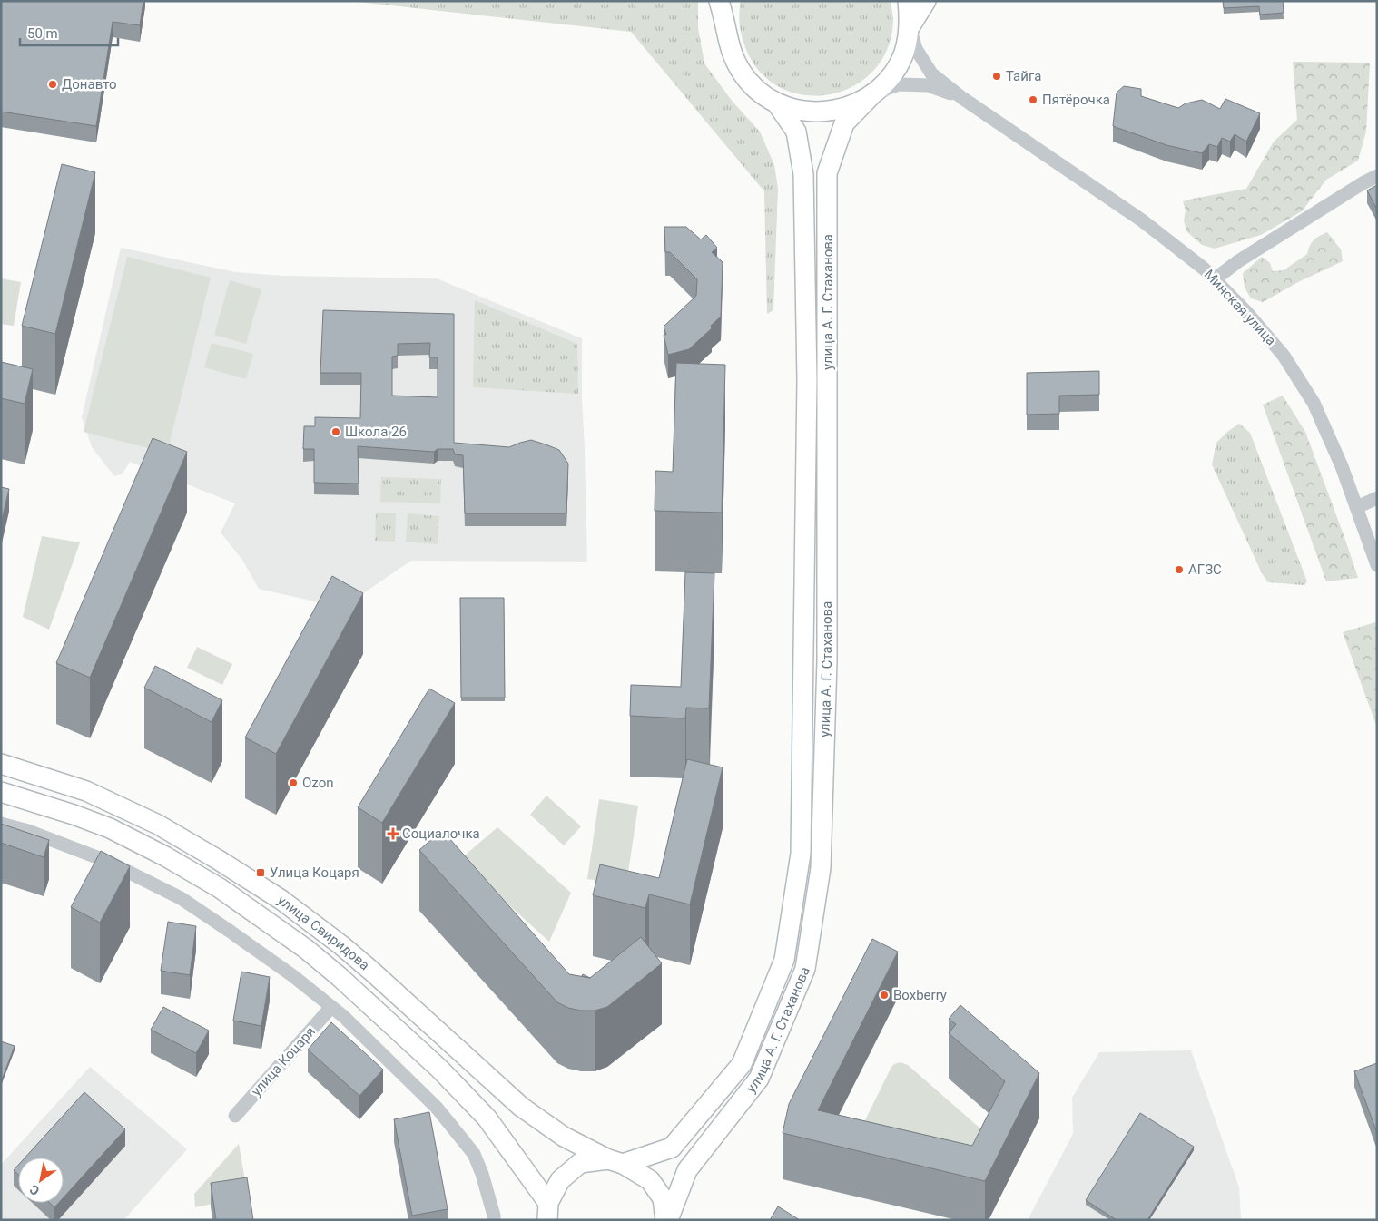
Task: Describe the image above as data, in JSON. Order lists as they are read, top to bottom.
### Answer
{
  "streets": {
    "main road": ["улица А. Г. Стаханова", "улица Свиридова"],
    "street": ["Минская улица", "улица Коцаря"]
  },
  "crossings": [
    ["улица А. Г. Стаханова", "улица Свиридова"]
  ],
  "places": {
    "other": [
      "Тайга",
      "Донавто",
      "Пятёрочка",
      "Школа 26",
      "АГЗС",
      "Ozon",
      "Boxberry"
    ],
    "health": ["Социалочка"],
    "transit": ["Улица Коцаря"]
  },
  "scale_bar": "50 m",
  "north": "bottom left"
}
